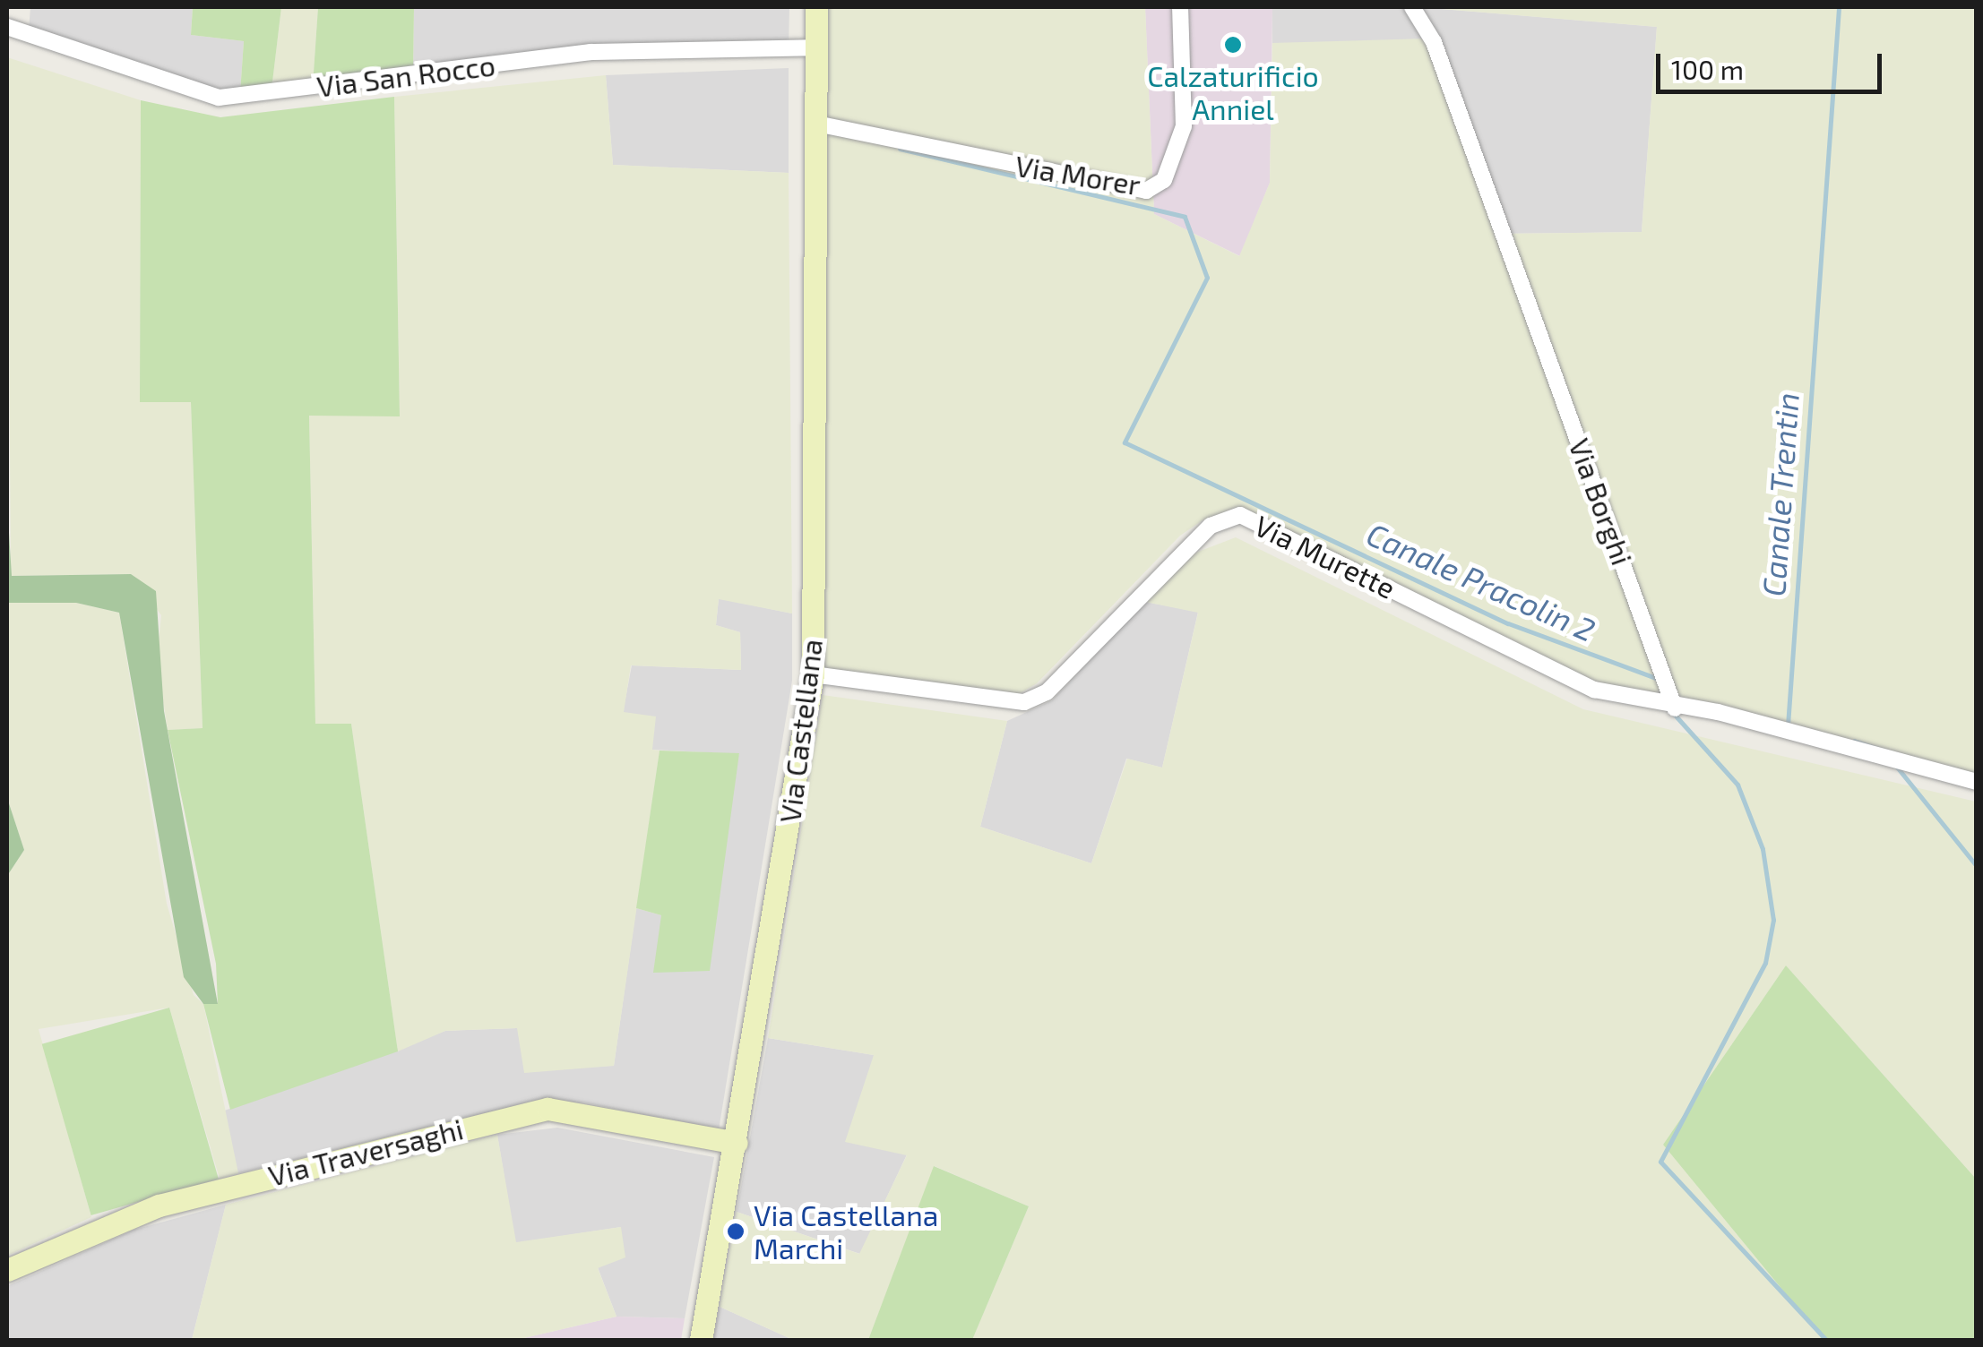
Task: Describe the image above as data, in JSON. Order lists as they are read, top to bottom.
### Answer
{
  "streets": {
    "main road": ["Via Castellana", "Via Traversaghi"],
    "street": [
      "Via San Rocco",
      "Via Morer",
      "Via Borghi",
      "Via Murette"
    ]
  },
  "crossings": [
    ["Via San Rocco", "Via Castellana"],
    ["Via Morer", "Via Castellana"],
    ["Via Borghi", "Via Murette"],
    ["Via Murette", "Via Castellana"],
    ["Via Castellana", "Via Traversaghi"]
  ],
  "water": ["Canale Trentin", "Canale Pracolin 2"],
  "places": ["Calzaturificio Anniel", "Via Castellana Marchi"],
  "scale_bar": "100 m"
}
